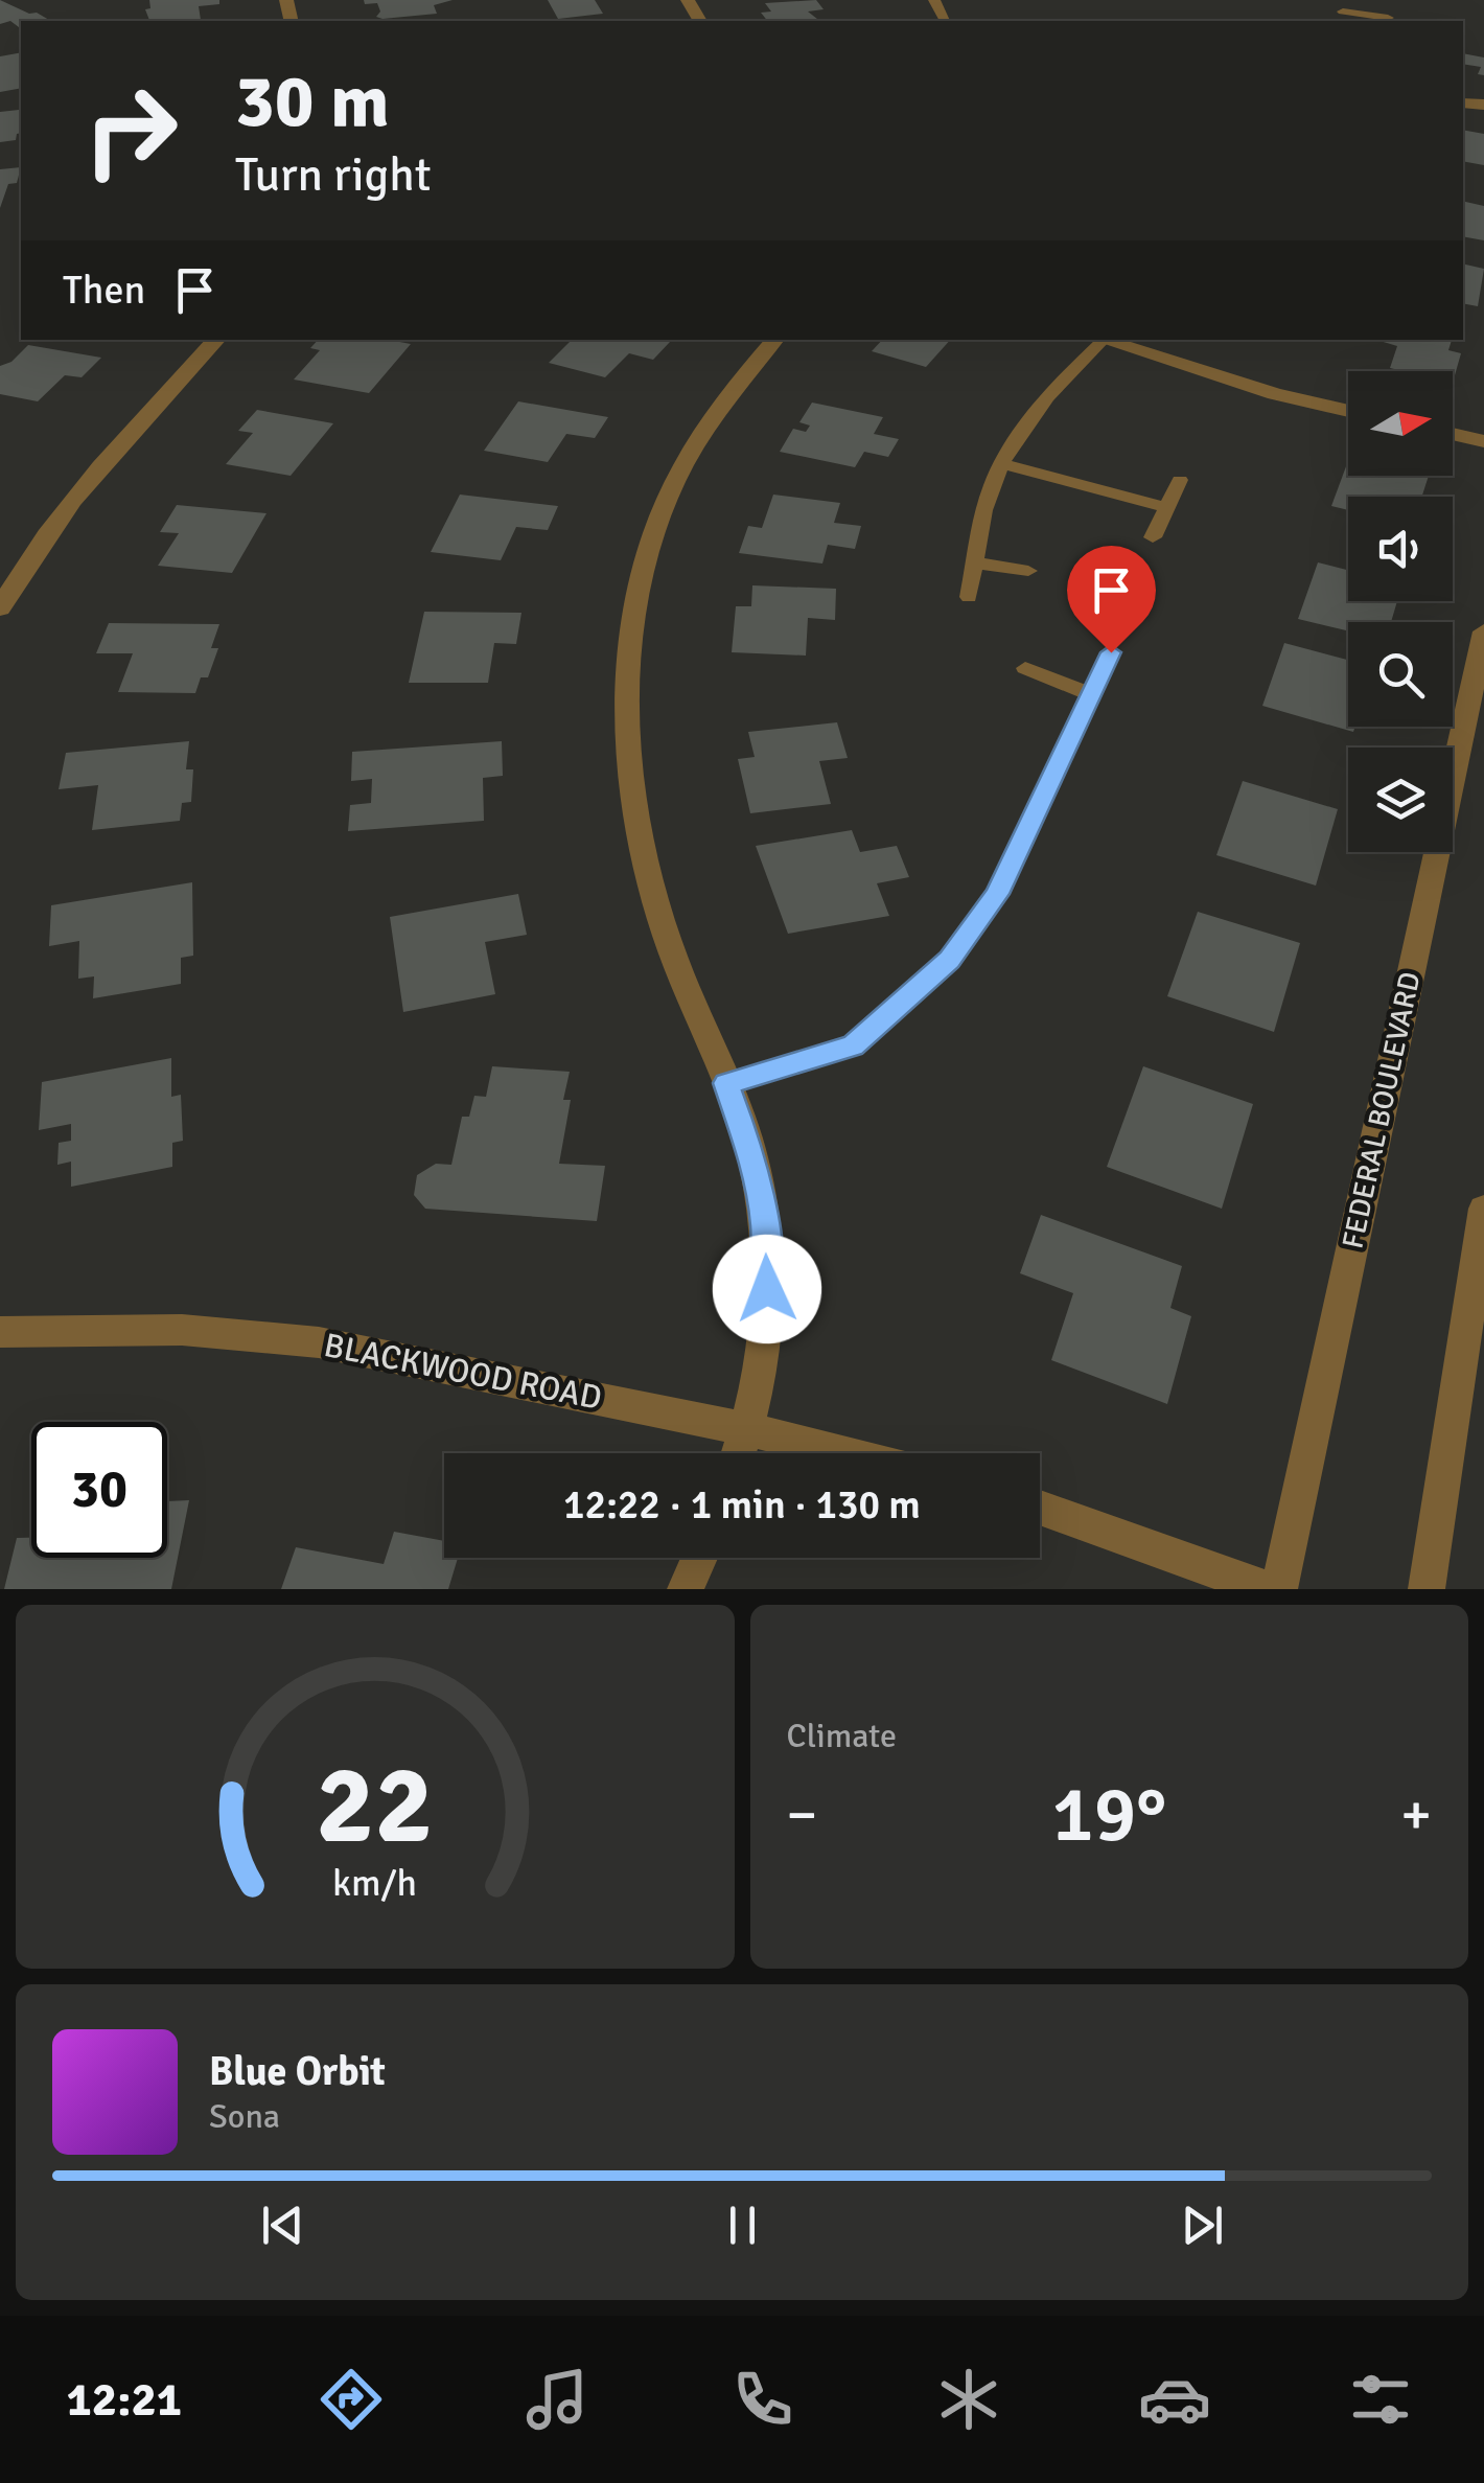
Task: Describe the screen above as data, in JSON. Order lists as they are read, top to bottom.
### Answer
{
  "streets": {
    "street": ["FEDERAL BOULEVARD", "BLACKWOOD ROAD"]
  },
  "north": "right",
  "page": {
    "turn": ["30 m", "Turn right"],
    "then": "Then",
    "limit": "30",
    "trip": "12:22 · 1 min · 130 m",
    "tile": "Climate",
    "heat": ["−", "19°", "+"],
    "song": ["Blue Orbit", "Sona"],
    "tabs": "12:21",
    "gauge": ["22", "km/h"]
  }
}
